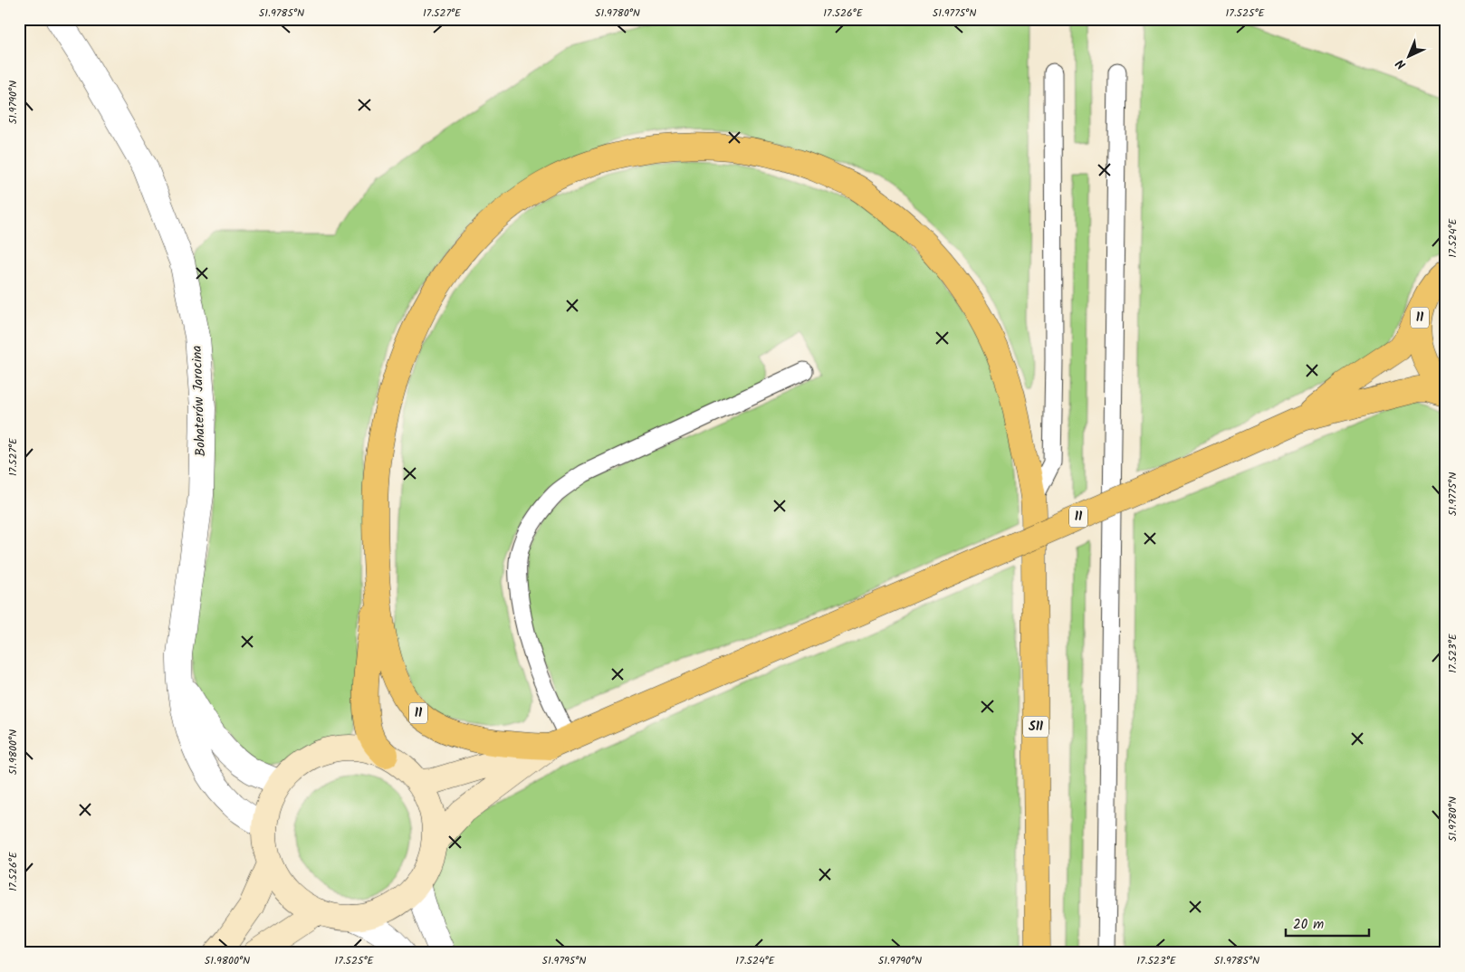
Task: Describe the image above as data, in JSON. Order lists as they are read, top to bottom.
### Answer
{
  "streets": {
    "highway": ["11", "S11"],
    "street": ["Bohaterów Jarocina"]
  },
  "crossings": [
    ["11", "S11"]
  ],
  "scale_bar": "20 m",
  "north": "bottom left",
  "coordinates": [
    "51.9785°N",
    "17.527°E",
    "51.9780°N",
    "17.526°E",
    "51.9775°N",
    "17.525°E",
    "51.9790°N",
    "17.524°E",
    "17.523°E",
    "51.9800°N",
    "51.9795°N"
  ]
}
